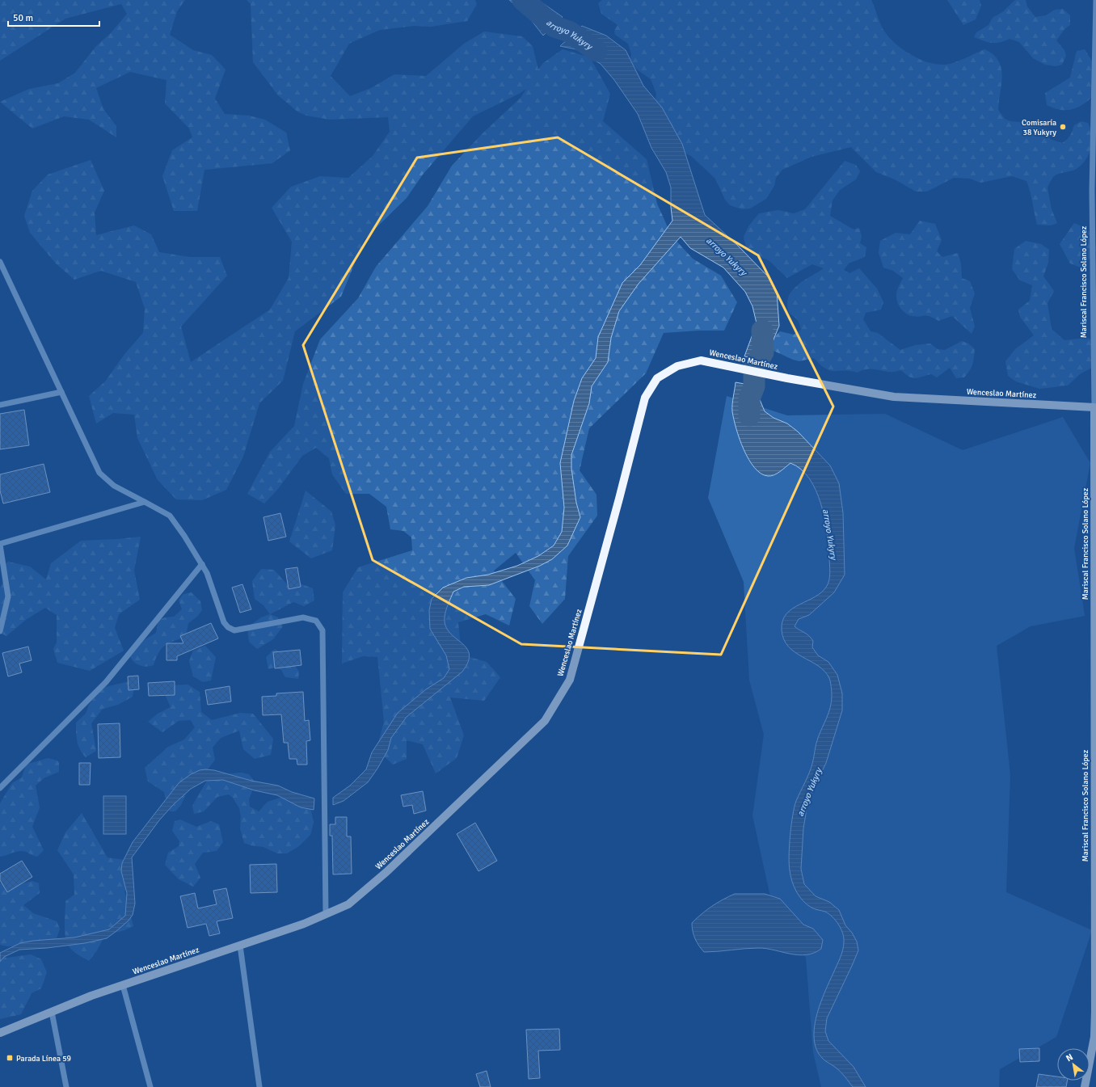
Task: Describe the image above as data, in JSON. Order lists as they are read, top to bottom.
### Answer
{
  "streets": {
    "main road": ["Mariscal Francisco Solano López", "Wenceslao Martínez"]
  },
  "crossings": [
    ["Mariscal Francisco Solano López", "Wenceslao Martínez"]
  ],
  "water": ["arroyo Yukyry"],
  "places": {
    "other": ["Comisaría 38 Yukyry"],
    "transit": ["Parada Línea 59"]
  },
  "scale_bar": "50 m",
  "north": "top left"
}
